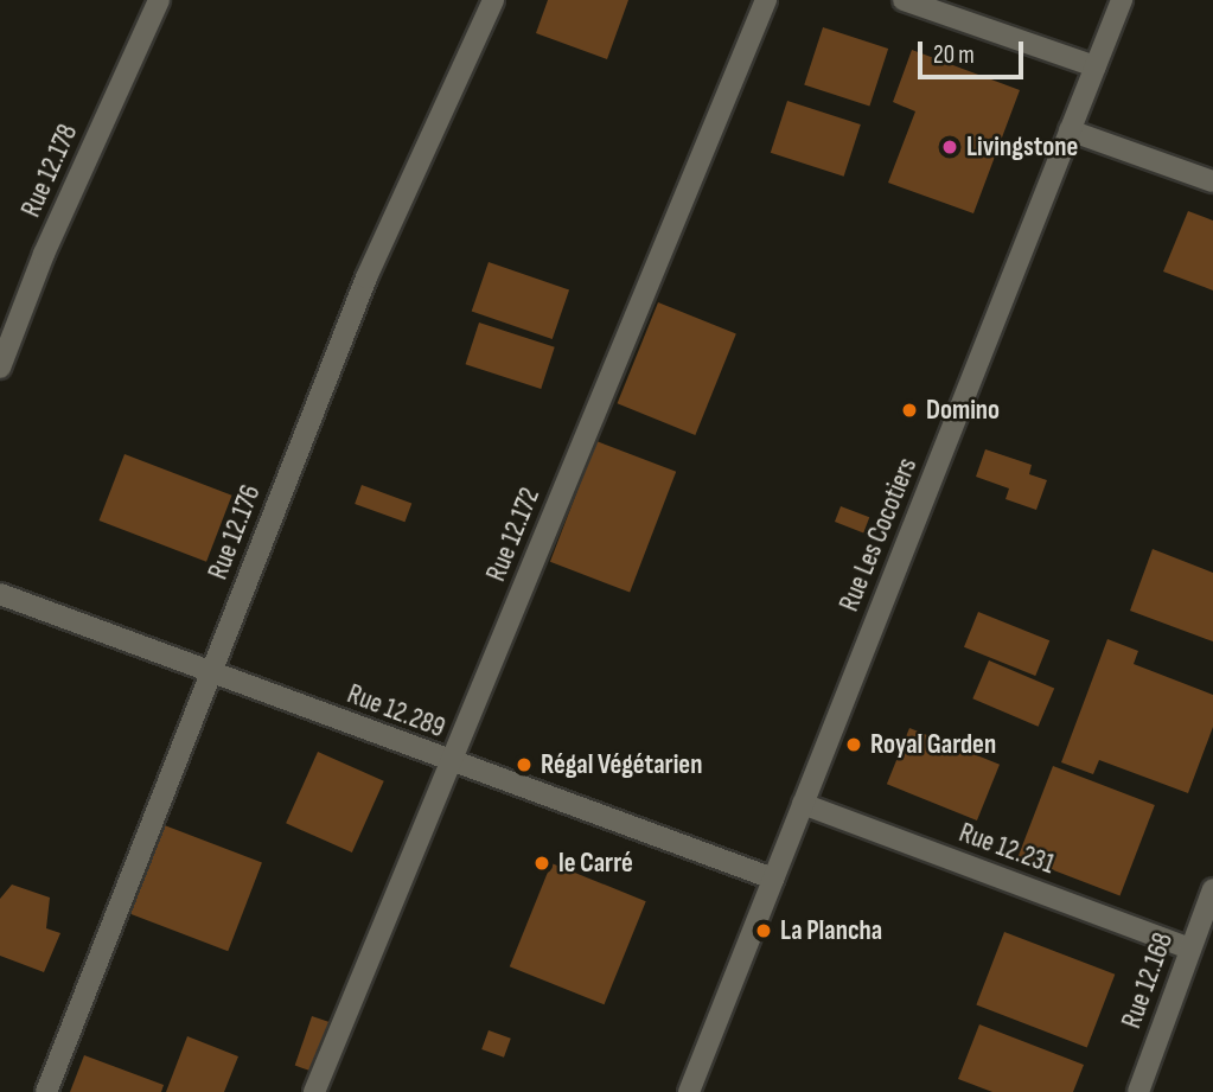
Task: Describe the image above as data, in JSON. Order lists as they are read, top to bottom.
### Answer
{
  "streets": {
    "street": [
      "Rue 12.178",
      "Rue 12.176",
      "Rue 12.172",
      "Rue Les Cocotiers",
      "Rue 12.289",
      "Rue 12.231",
      "Rue 12.168"
    ]
  },
  "crossings": [
    ["Rue 12.176", "Rue 12.289"],
    ["Rue 12.172", "Rue 12.289"],
    ["Rue Les Cocotiers", "Rue 12.289"],
    ["Rue Les Cocotiers", "Rue 12.231"],
    ["Rue 12.231", "Rue 12.168"]
  ],
  "places": [
    "Livingstone",
    "Domino",
    "Royal Garden",
    "Régal Végétarien",
    "le Carré",
    "La Plancha"
  ],
  "scale_bar": "20 m"
}
